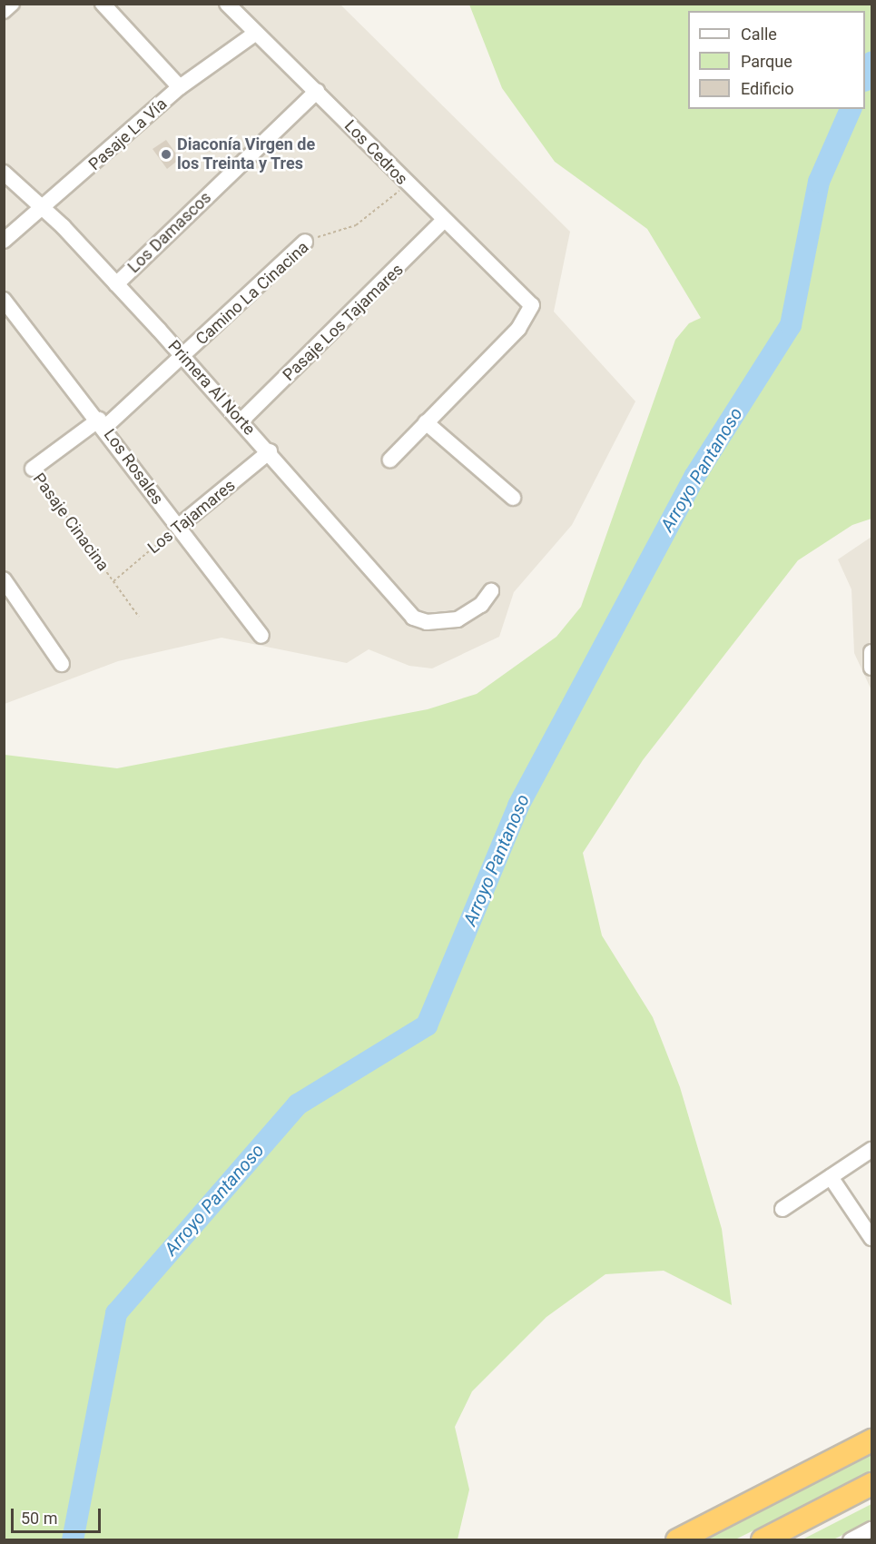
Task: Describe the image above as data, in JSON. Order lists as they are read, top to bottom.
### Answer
{
  "streets": {
    "street": [
      "Pasaje La Vía",
      "Los Cedros",
      "Los Damascos",
      "Camino La Cinacina",
      "Pasaje Los Tajamares",
      "Primera Al Norte",
      "Los Rosales",
      "Los Tajamares",
      "Pasaje Cinacina"
    ]
  },
  "crossings": [
    ["Pasaje La Vía", "Los Cedros"],
    ["Pasaje La Vía", "Primera Al Norte"],
    ["Los Cedros", "Los Damascos"],
    ["Los Cedros", "Camino La Cinacina"],
    ["Los Cedros", "Pasaje Los Tajamares"],
    ["Los Damascos", "Primera Al Norte"],
    ["Camino La Cinacina", "Primera Al Norte"],
    ["Camino La Cinacina", "Pasaje Cinacina"],
    ["Pasaje Los Tajamares", "Primera Al Norte"],
    ["Primera Al Norte", "Los Tajamares"],
    ["Primera Al Norte", "Pasaje Cinacina"],
    ["Los Rosales", "Los Tajamares"],
    ["Los Rosales", "Pasaje Cinacina"],
    ["Los Tajamares", "Pasaje Cinacina"]
  ],
  "water": ["Arroyo Pantanoso"],
  "places": ["Diaconía Virgen de los Treinta y Tres"],
  "legend": ["Calle", "Parque", "Edificio"],
  "scale_bar": "50 m"
}
